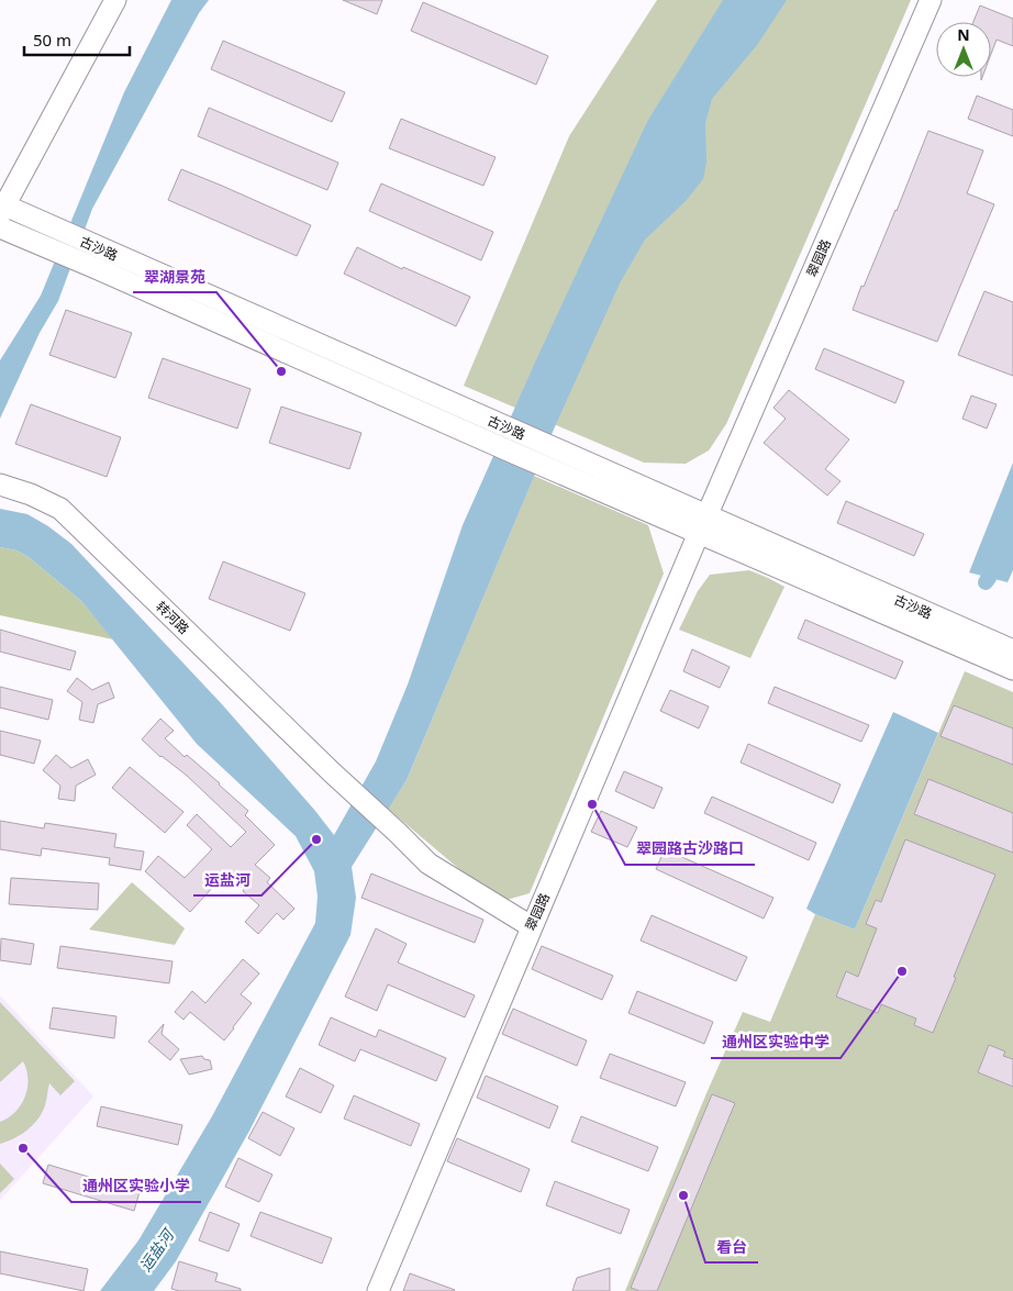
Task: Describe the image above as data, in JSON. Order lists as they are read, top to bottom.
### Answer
{
  "streets": {
    "street": ["古沙路", "翠园路", "转河路"]
  },
  "crossings": [
    ["古沙路", "翠园路"],
    ["翠园路", "转河路"]
  ],
  "water": ["运盐河"],
  "places": [
    "翠湖景苑",
    "翠园路古沙路口",
    "运盐河",
    "通州区实验中学",
    "通州区实验小学",
    "看台"
  ],
  "scale_bar": "50 m",
  "north": "top"
}
